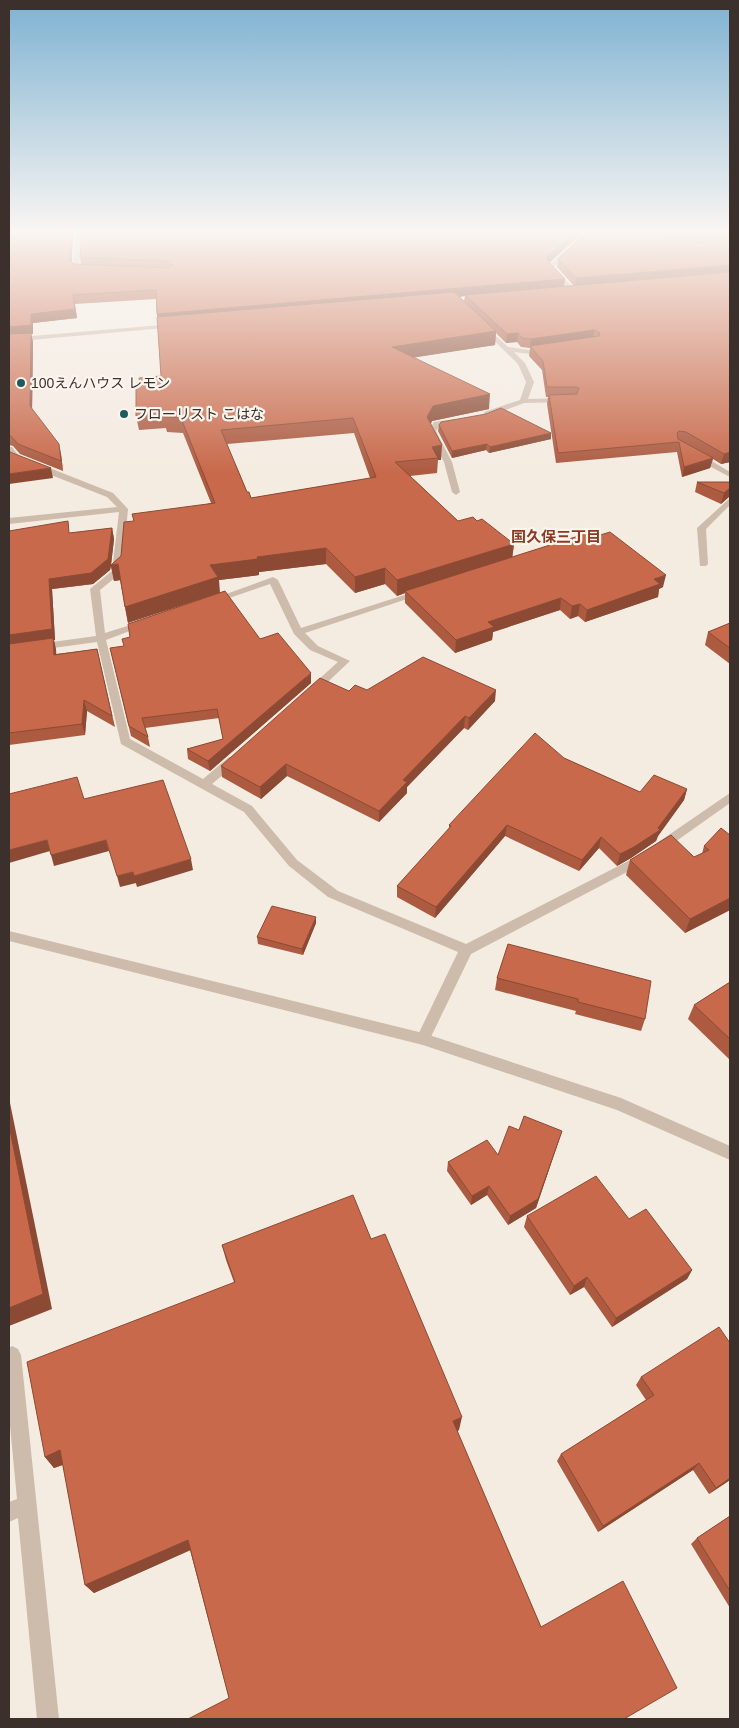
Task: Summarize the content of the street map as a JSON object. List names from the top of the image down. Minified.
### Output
{"districts":["国久保三丁目"],"places":["100えんハウス レモン","フローリスト こはな"]}
